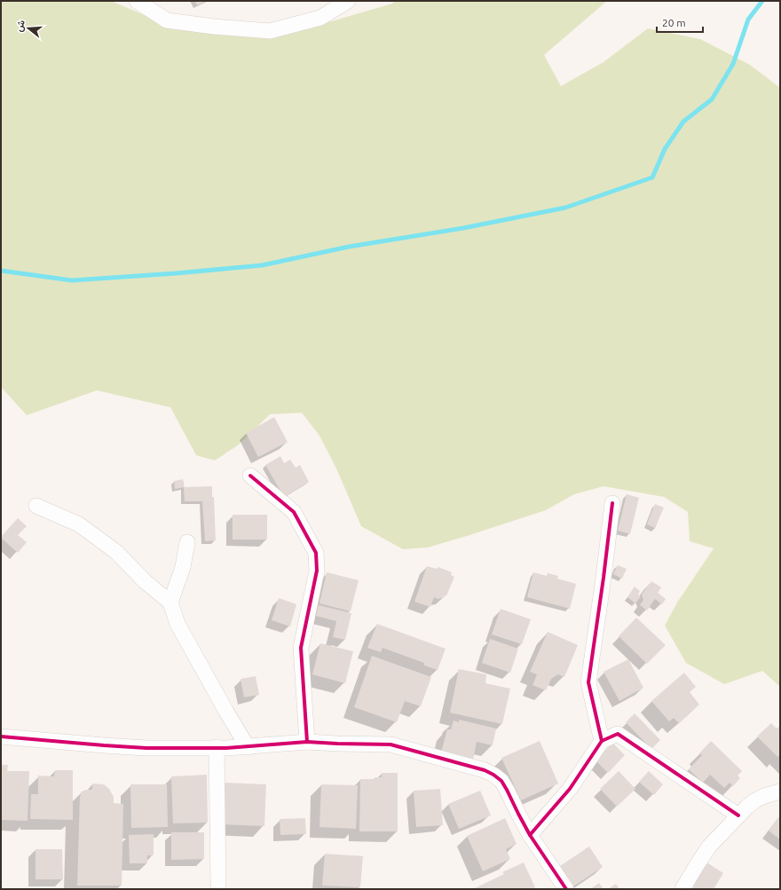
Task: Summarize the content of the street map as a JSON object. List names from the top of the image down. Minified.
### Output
{"scale_bar":"20 m","north":"left"}
